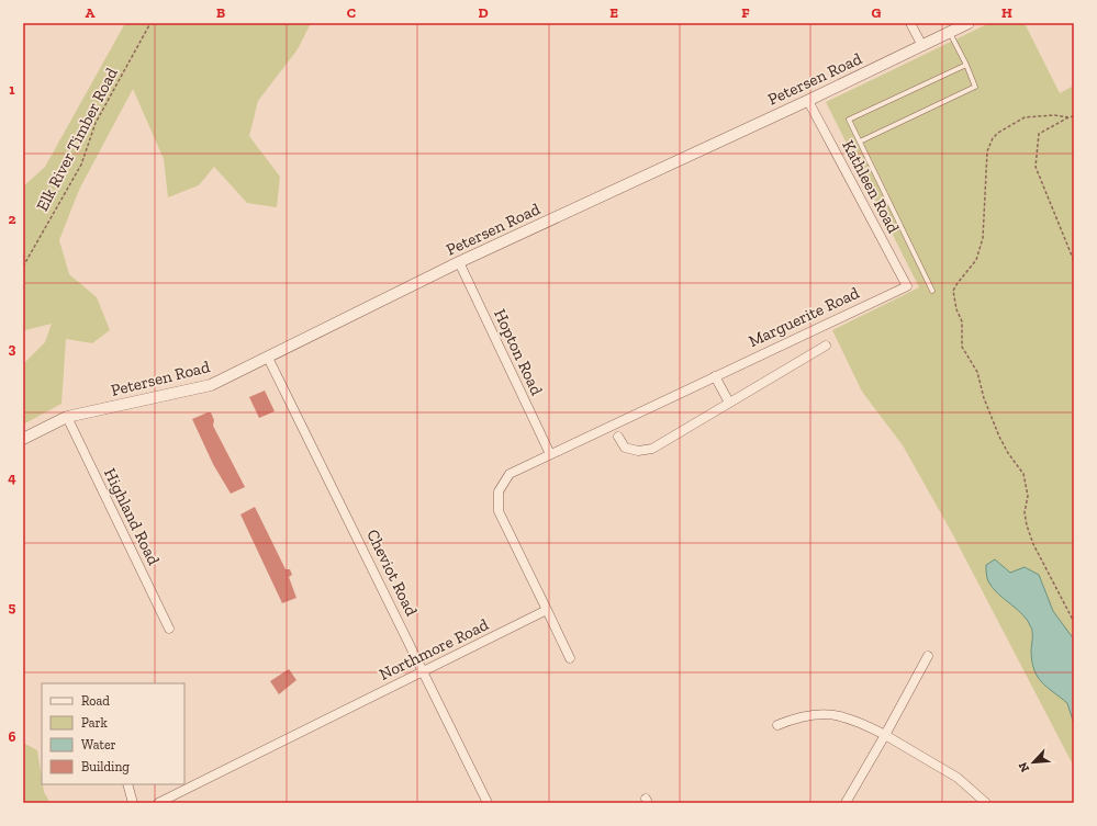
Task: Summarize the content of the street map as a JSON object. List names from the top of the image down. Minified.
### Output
{"streets":{"street":["Petersen Road","Kathleen Road","Marguerite Road","Hopton Road","Highland Road","Cheviot Road","Northmore Road"],"path":["Elk River Timber Road"]},"crossings":[["Petersen Road","Kathleen Road"],["Petersen Road","Hopton Road"],["Petersen Road","Highland Road"],["Petersen Road","Cheviot Road"],["Kathleen Road","Marguerite Road"],["Marguerite Road","Hopton Road"],["Cheviot Road","Northmore Road"]],"legend":["Road","Park","Water","Building"],"north":"bottom left","grid":{"columns":["A","B","C","D","E","F","G","H"],"rows":["1","2","3","4","5","6"]}}
